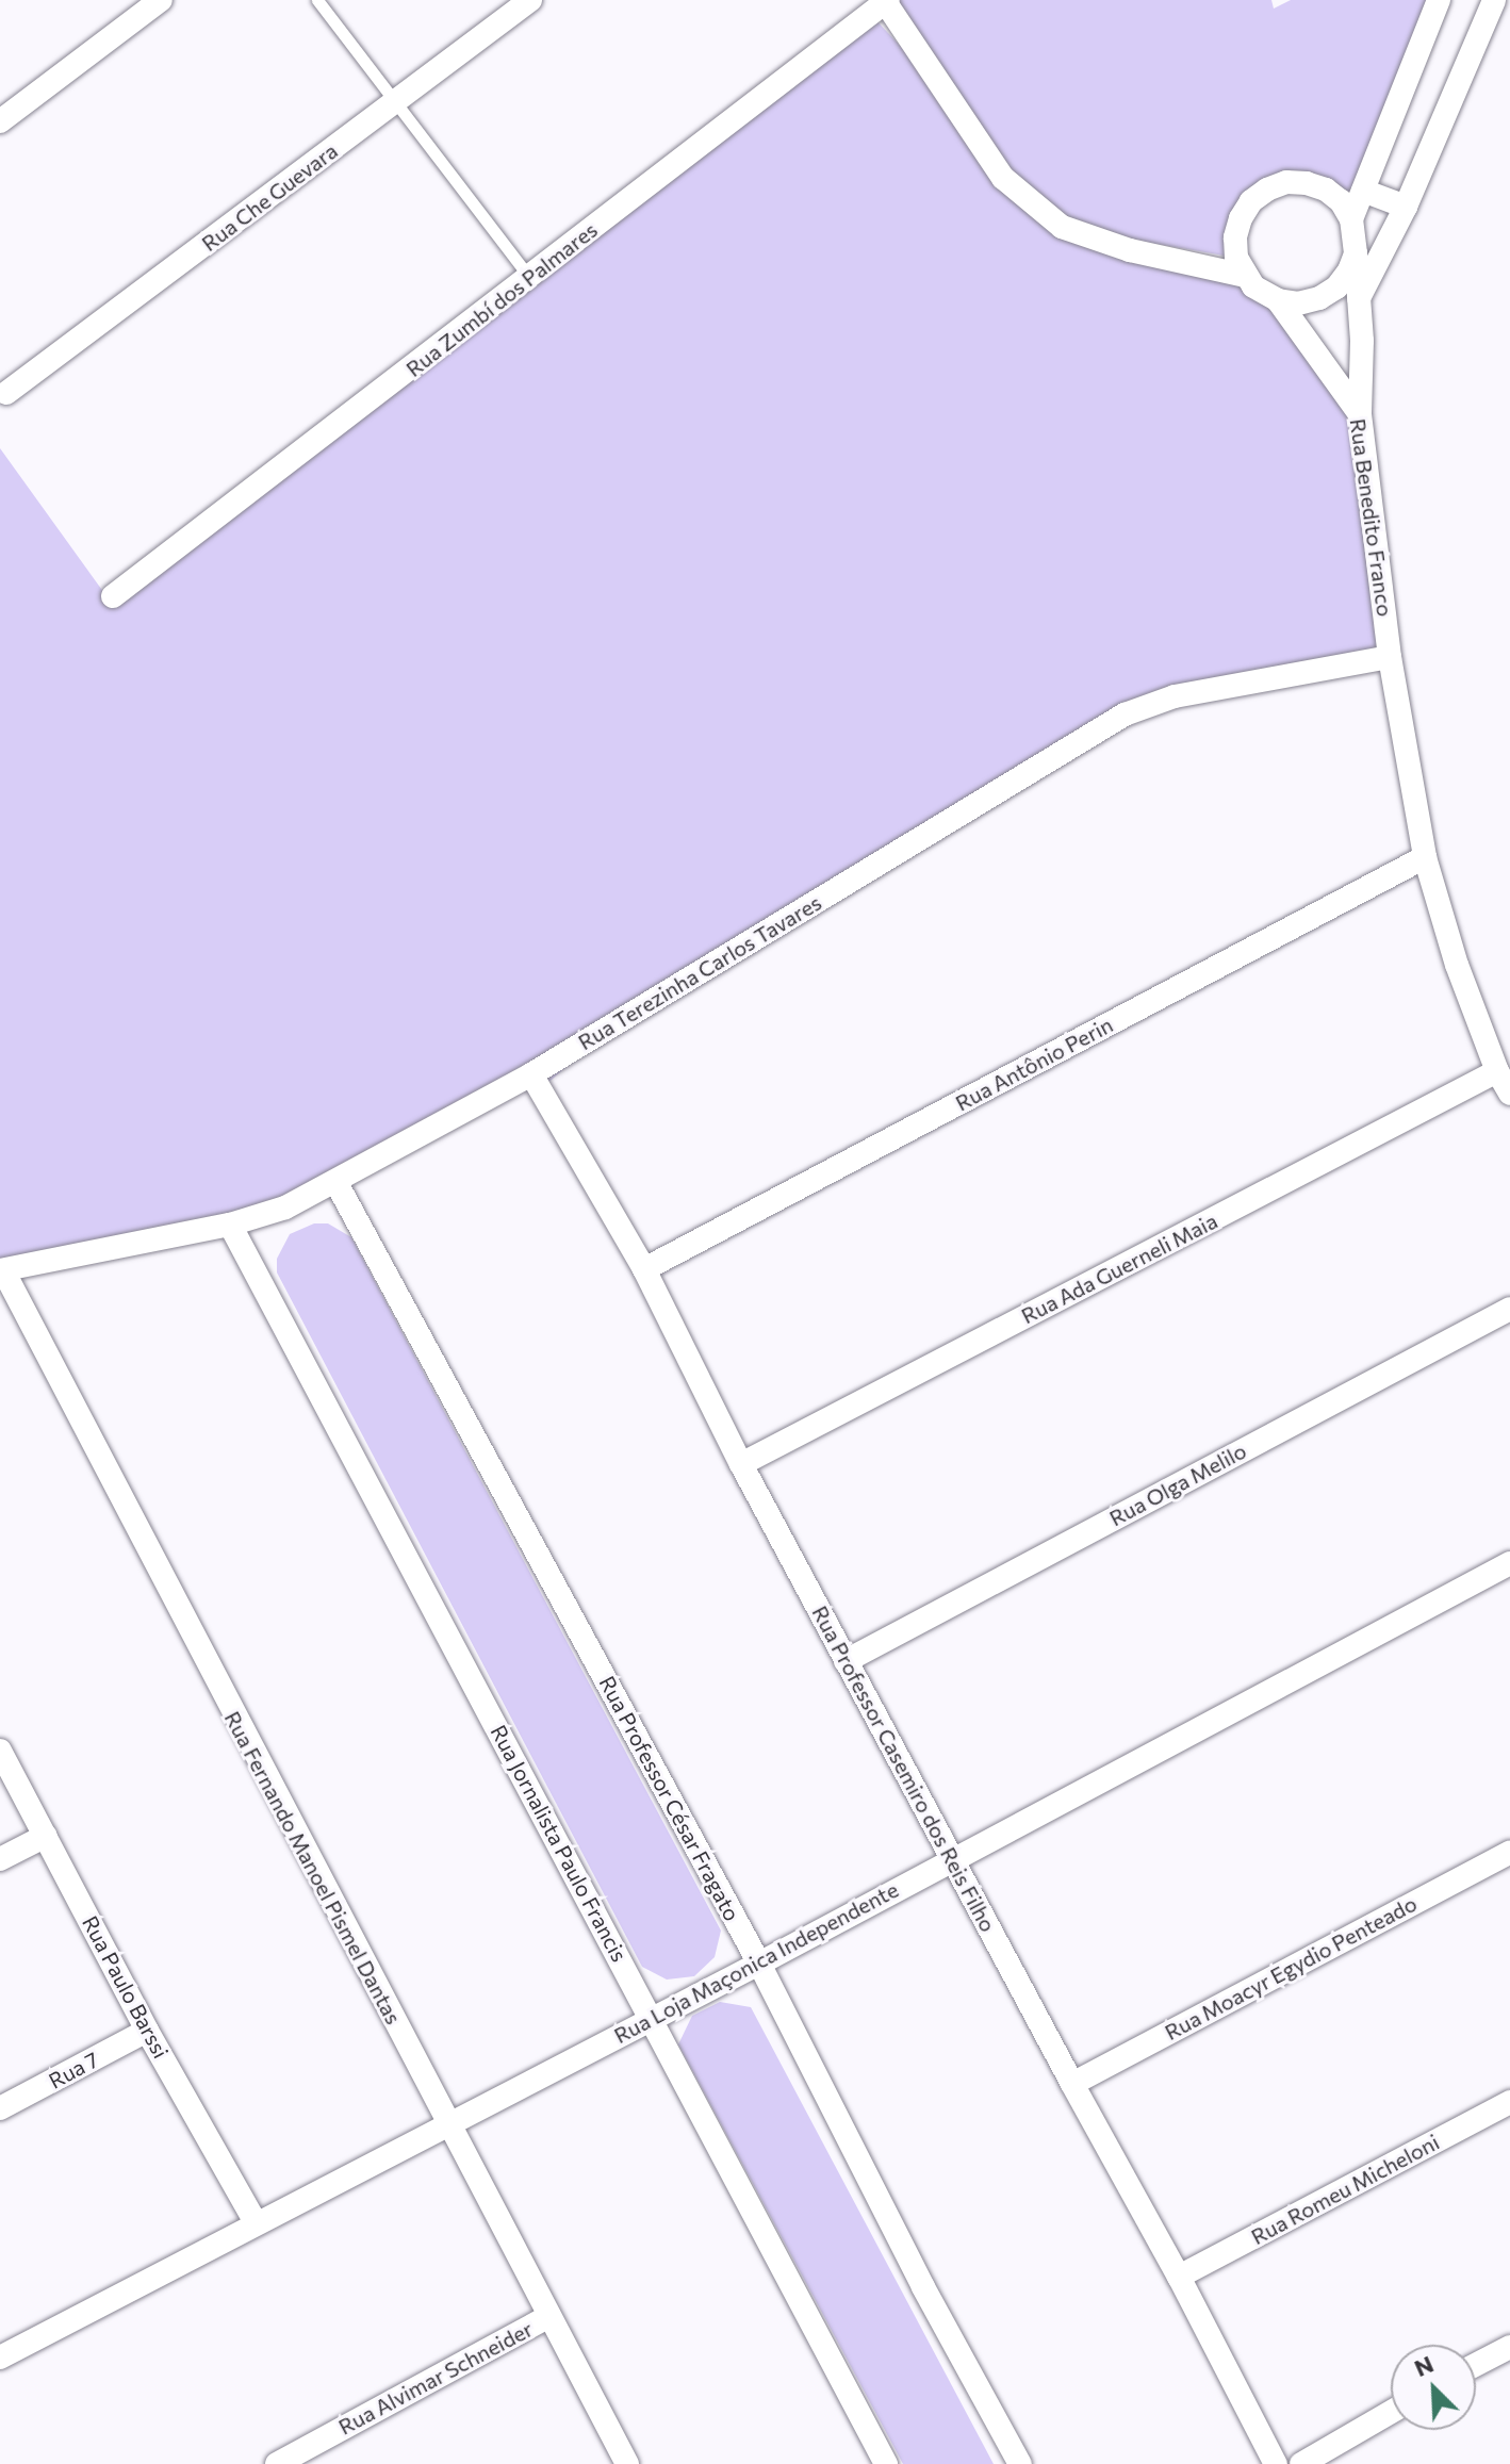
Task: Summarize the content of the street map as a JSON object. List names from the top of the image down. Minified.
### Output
{"streets":{"street":["Rua Che Guevara","Rua Zumbí dos Palmares","Rua Benedito Franco","Rua Terezinha Carlos Tavares","Rua Antônio Perin","Rua Ada Guerneli Maia","Rua Olga Melilo","Rua Professor Casemiro dos Reis Filho","Rua Professor César Fragato","Rua Jornalista Paulo Francis","Rua Fernando Manoel Pismel Dantas","Rua Loja Maçonica Independente","Rua Moacyr Egydio Penteado","Rua Paulo Barssi","Rua 7","Rua Romeu Micheloni","Rua Alvimar Schneider"]},"crossings":[["Rua Benedito Franco","Rua Terezinha Carlos Tavares"],["Rua Benedito Franco","Rua Antônio Perin"],["Rua Benedito Franco","Rua Ada Guerneli Maia"],["Rua Terezinha Carlos Tavares","Rua Professor Casemiro dos Reis Filho"],["Rua Terezinha Carlos Tavares","Rua Professor César Fragato"],["Rua Terezinha Carlos Tavares","Rua Jornalista Paulo Francis"],["Rua Terezinha Carlos Tavares","Rua Fernando Manoel Pismel Dantas"],["Rua Antônio Perin","Rua Professor Casemiro dos Reis Filho"],["Rua Ada Guerneli Maia","Rua Professor Casemiro dos Reis Filho"],["Rua Olga Melilo","Rua Professor Casemiro dos Reis Filho"],["Rua Professor Casemiro dos Reis Filho","Rua Loja Maçonica Independente"],["Rua Professor Casemiro dos Reis Filho","Rua Moacyr Egydio Penteado"],["Rua Professor Casemiro dos Reis Filho","Rua Romeu Micheloni"],["Rua Professor César Fragato","Rua Loja Maçonica Independente"],["Rua Jornalista Paulo Francis","Rua Loja Maçonica Independente"],["Rua Fernando Manoel Pismel Dantas","Rua Loja Maçonica Independente"],["Rua Fernando Manoel Pismel Dantas","Rua Alvimar Schneider"],["Rua Loja Maçonica Independente","Rua Paulo Barssi"],["Rua Paulo Barssi","Rua 7"]],"north":"top left"}
